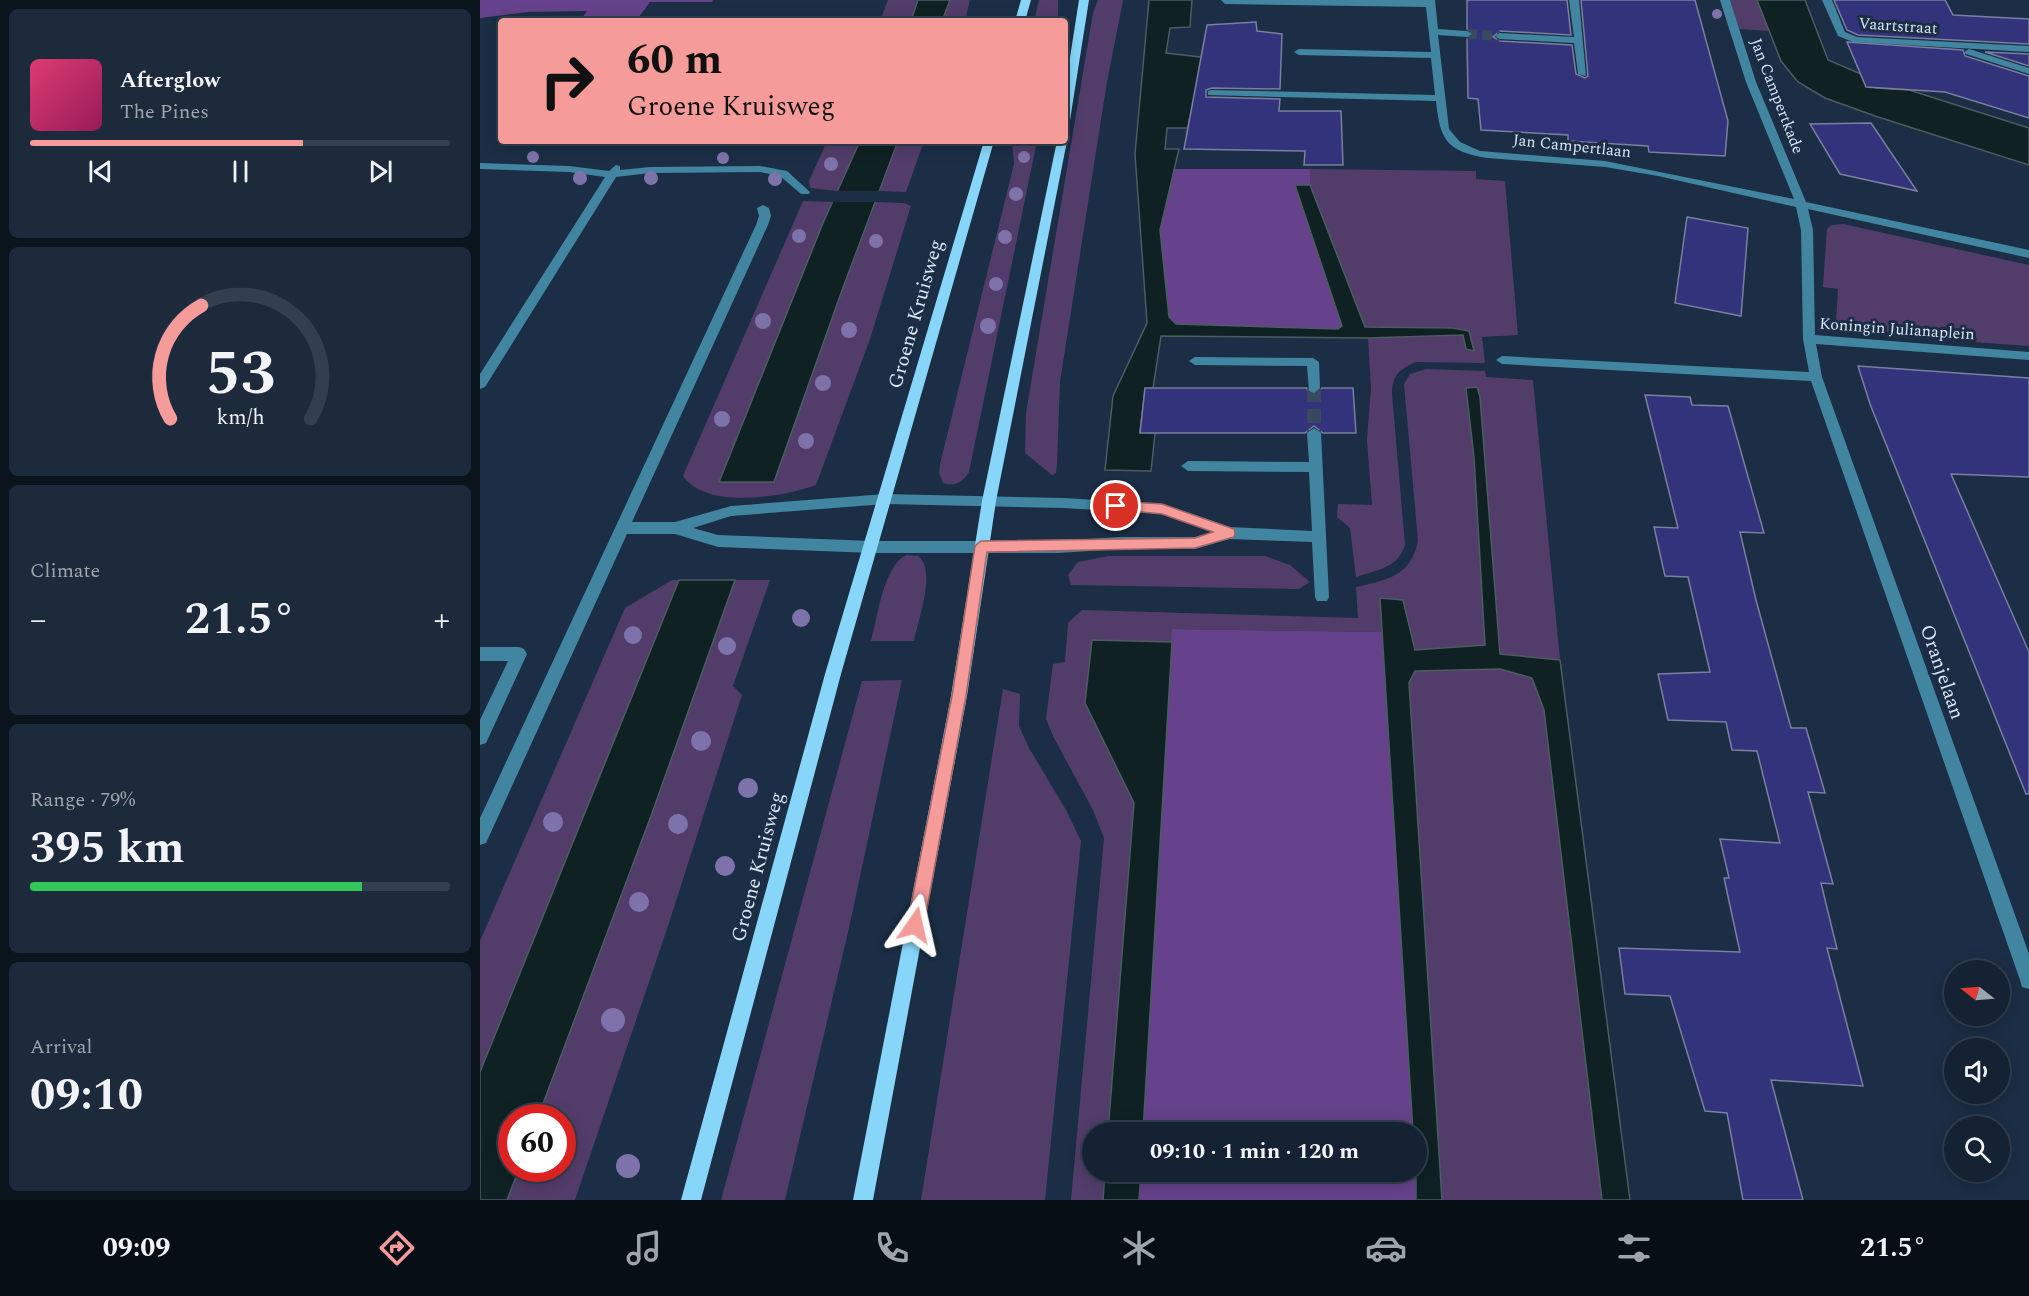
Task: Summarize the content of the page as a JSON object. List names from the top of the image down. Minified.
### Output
{"streets":{"main road":["Groene Kruisweg"],"street":["Vaartstraat","Jan Campertkade","Jan Campertlaan","Koningin Julianaplein","Oranjelaan"]},"crossings":[["Jan Campertkade","Jan Campertlaan"],["Jan Campertkade","Koningin Julianaplein"],["Jan Campertlaan","Koningin Julianaplein"],["Koningin Julianaplein","Oranjelaan"]],"north":"left","page":{"turn":["60 m","Groene Kruisweg"],"song":["Afterglow","The Pines"],"tile":["Climate",["Range · 79%","395 km"],["Arrival","09:10"]],"heat":["−","21.5°","+"],"limit":"60","trip":"09:10 · 1 min · 120 m","tabs":["09:09","21.5°"],"gauge":["53","km/h"]}}
